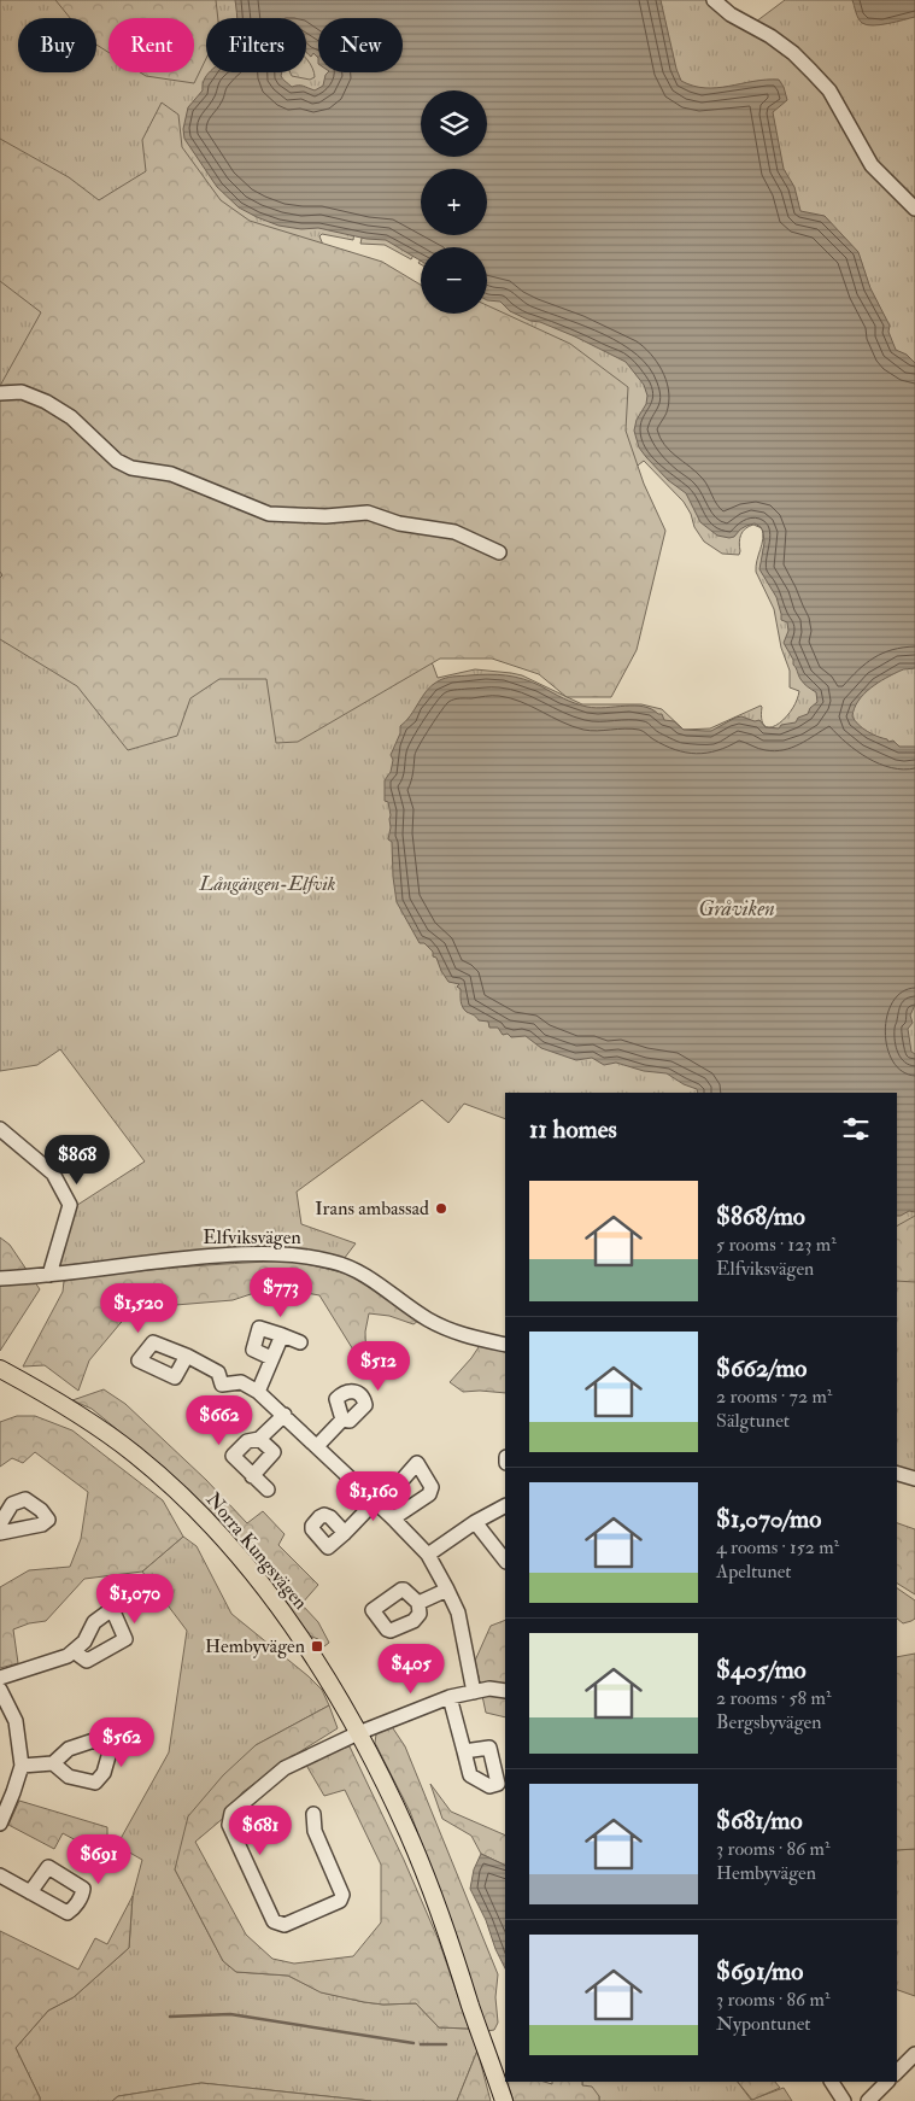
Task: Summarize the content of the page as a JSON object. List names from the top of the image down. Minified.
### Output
{"streets":{"main road":["Norra Kungsvägen"],"street":["Elfviksvägen"]},"water":["Gråviken"],"parks":["Långängen-Elfvik"],"places":{"other":["Irans ambassad"],"transit":["Hembyvägen"]},"page":{"chip":["Buy","Rent","Filters","New"],"map_buttons":["+","−"],"heading":"11 homes","price":["$868","$773","$1,520","$512","$662","$1,160","$1,070","$405","$562","$681","$691"],"list":[{"name":"$868/mo","note":"5 rooms · 123 m² · Elfviksvägen"},{"name":"$662/mo","note":"2 rooms · 72 m² · Sälgtunet"},{"name":"$1,070/mo","note":"4 rooms · 152 m² · Apeltunet"},{"name":"$405/mo","note":"2 rooms · 58 m² · Bergsbyvägen"},{"name":"$681/mo","note":"3 rooms · 86 m² · Hembyvägen"},{"name":"$691/mo","note":"3 rooms · 86 m² · Nypontunet"}]}}
